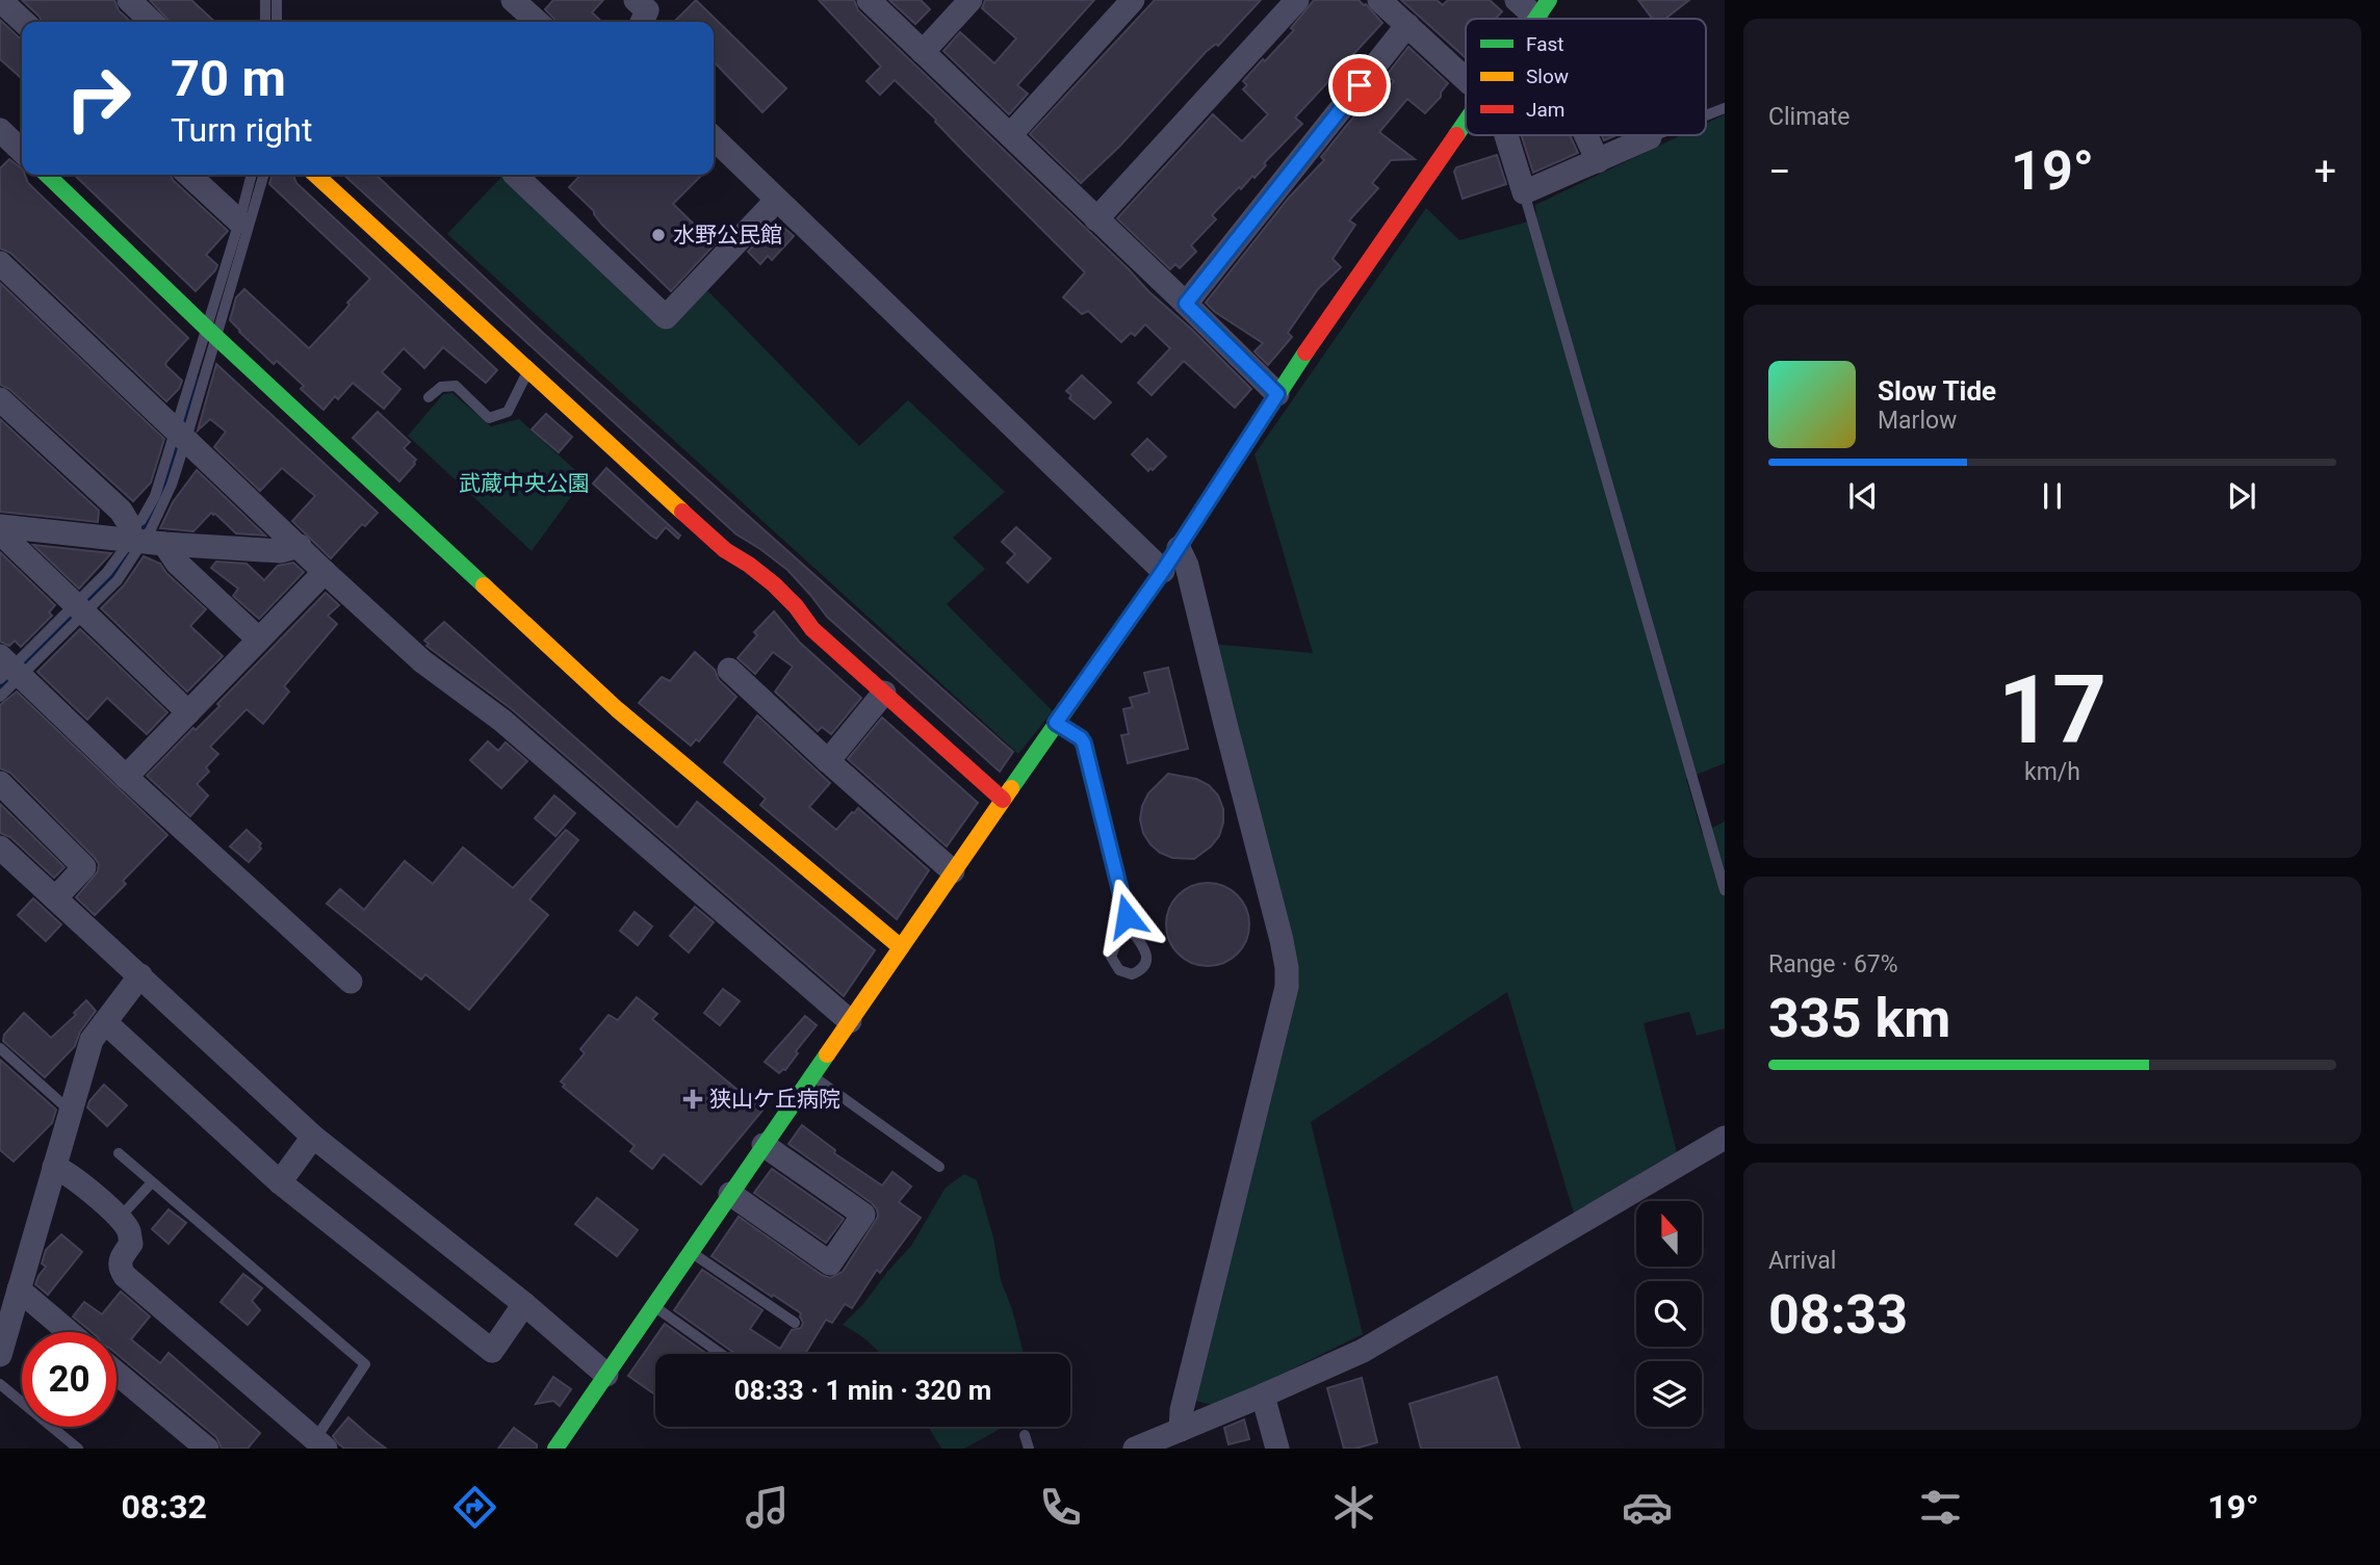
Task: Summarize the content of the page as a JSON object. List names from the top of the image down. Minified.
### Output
{"parks":["武蔵中央公園"],"places":{"other":["水野公民館"],"health":["狭山ケ丘病院"]},"legend":["Fast","Slow","Jam"],"north":"top","page":{"tile":["Climate",["17","km/h"],["Range · 67%","335 km"],["Arrival","08:33"]],"turn":["70 m","Turn right"],"heat":["−","19°","+"],"song":["Slow Tide","Marlow"],"limit":"20","trip":"08:33 · 1 min · 320 m","tabs":["08:32","19°"]}}
